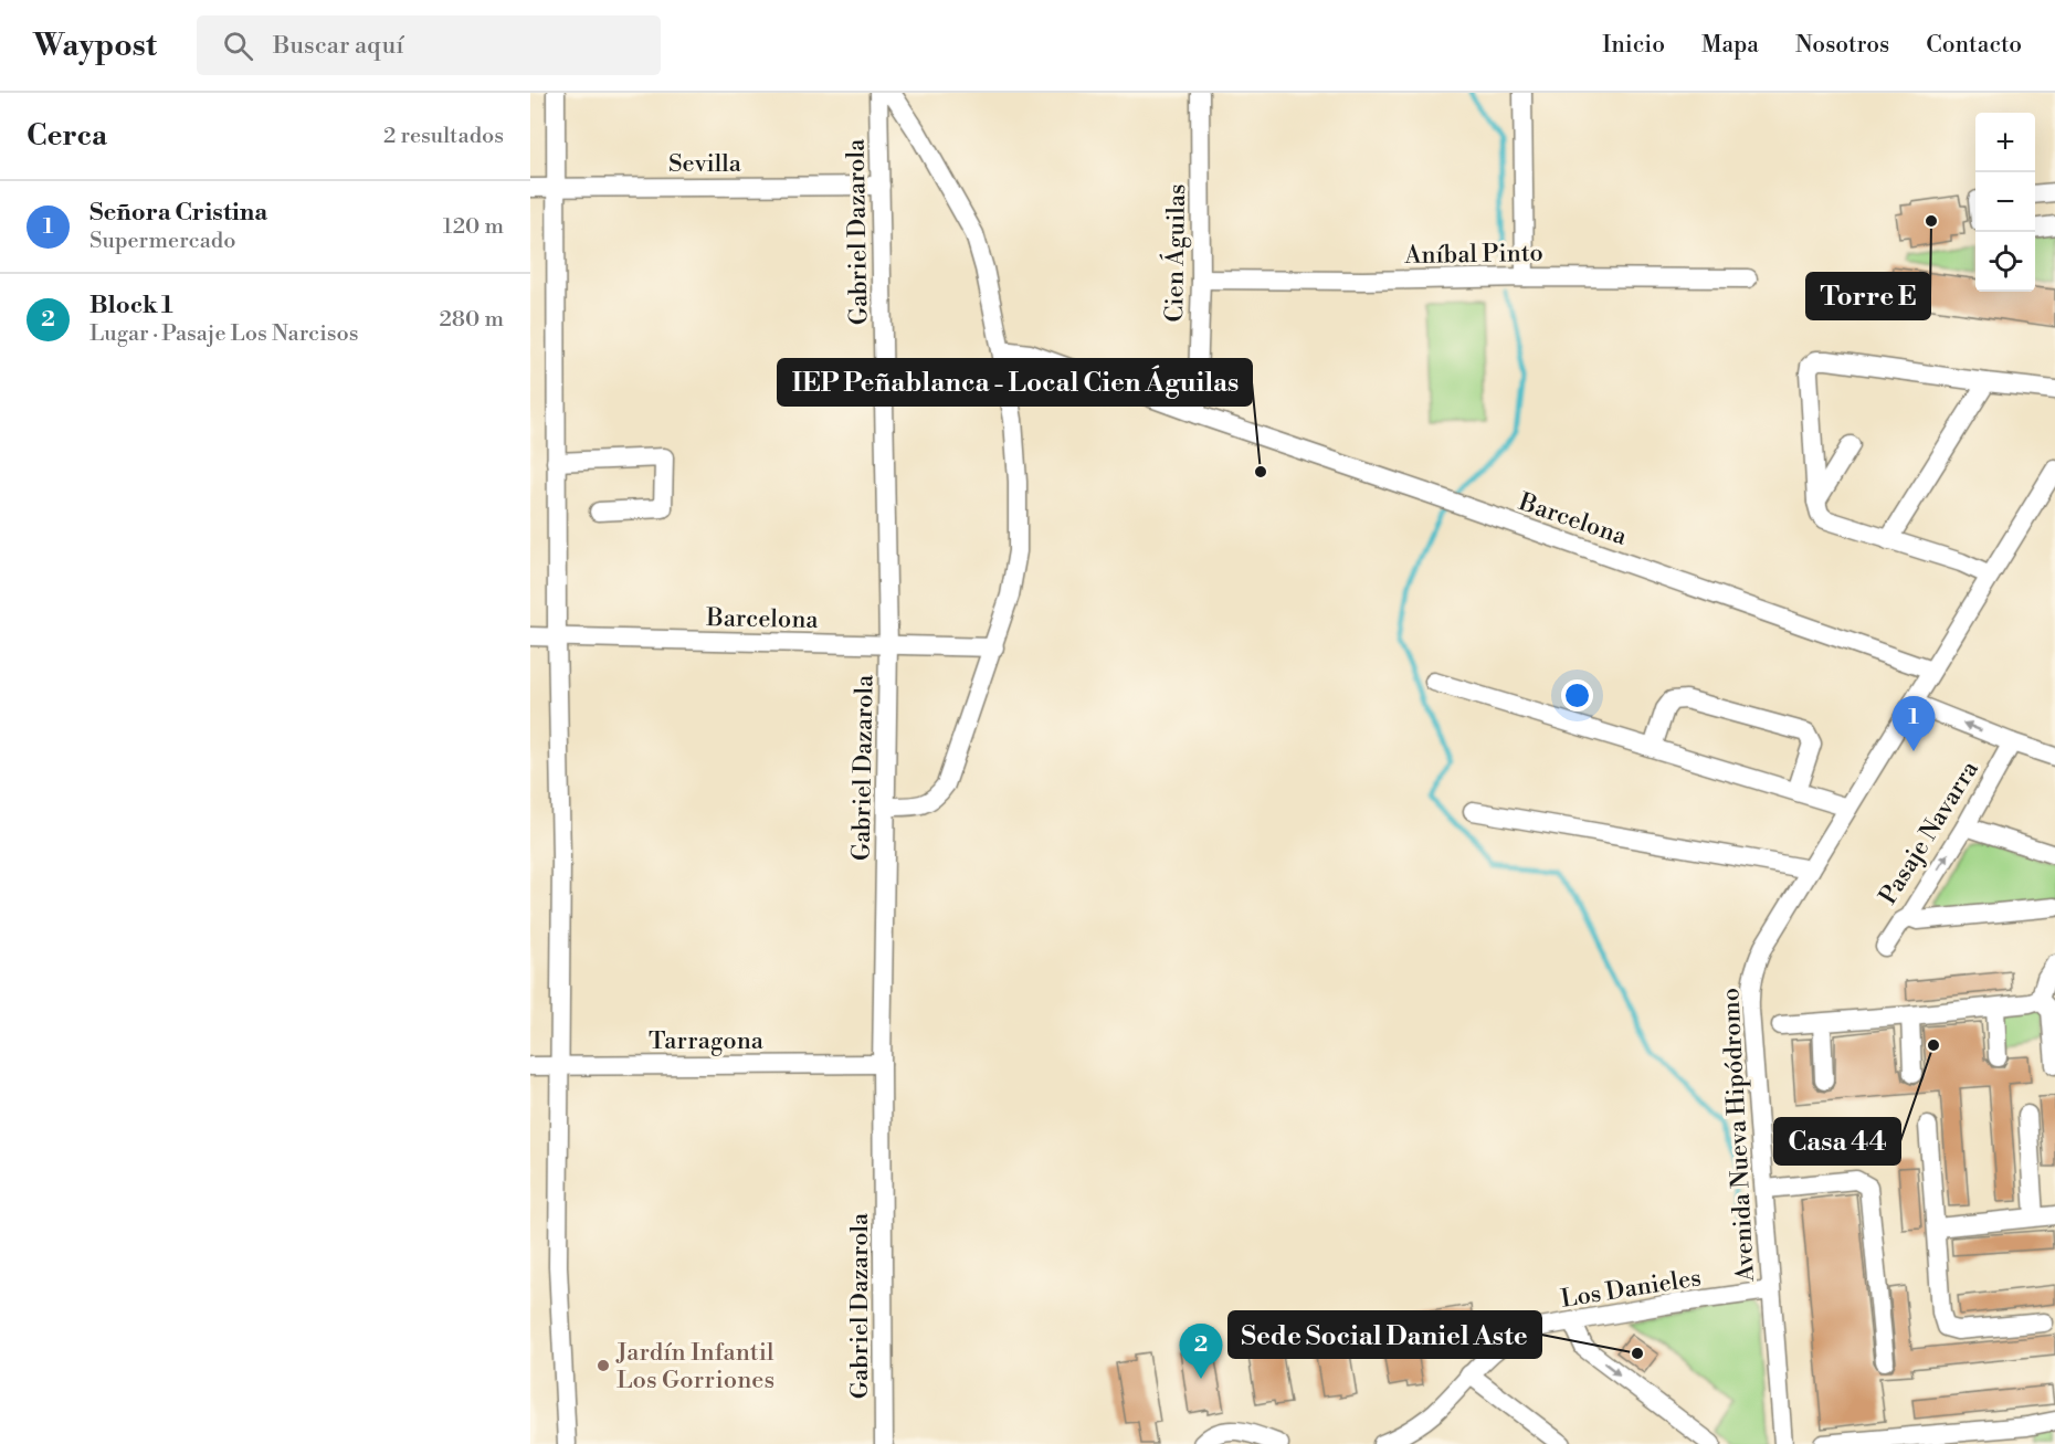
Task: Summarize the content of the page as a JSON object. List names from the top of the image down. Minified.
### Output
{"streets":{"street":["Sevilla","Gabriel Dazarola","Cien Águilas","Aníbal Pinto","Barcelona","Pasaje Navarra","Tarragona","Avenida Nueva Hipódromo","Los Danieles"]},"crossings":[["Sevilla","Gabriel Dazarola"],["Gabriel Dazarola","Barcelona"],["Gabriel Dazarola","Tarragona"],["Cien Águilas","Aníbal Pinto"],["Cien Águilas","Barcelona"],["Barcelona","Avenida Nueva Hipódromo"],["Avenida Nueva Hipódromo","Los Danieles"]],"places":["Torre E","IEP Peñablanca - Local Cien Águilas","Casa 44","Sede Social Daniel Aste","Jardín Infantil Los Gorriones"],"page":{"header":"Waypost","search":"Buscar aquí","nav":["Inicio","Mapa","Nosotros","Contacto"],"heading":["Cerca","2 resultados"],"map_buttons":["+","−"],"list":[{"mark":"1","name":"Señora Cristina","note":"Supermercado","value":"120 m"},{"mark":"2","name":"Block 1","note":"Lugar · Pasaje Los Narcisos","value":"280 m"}],"pins":["1","2"]}}
